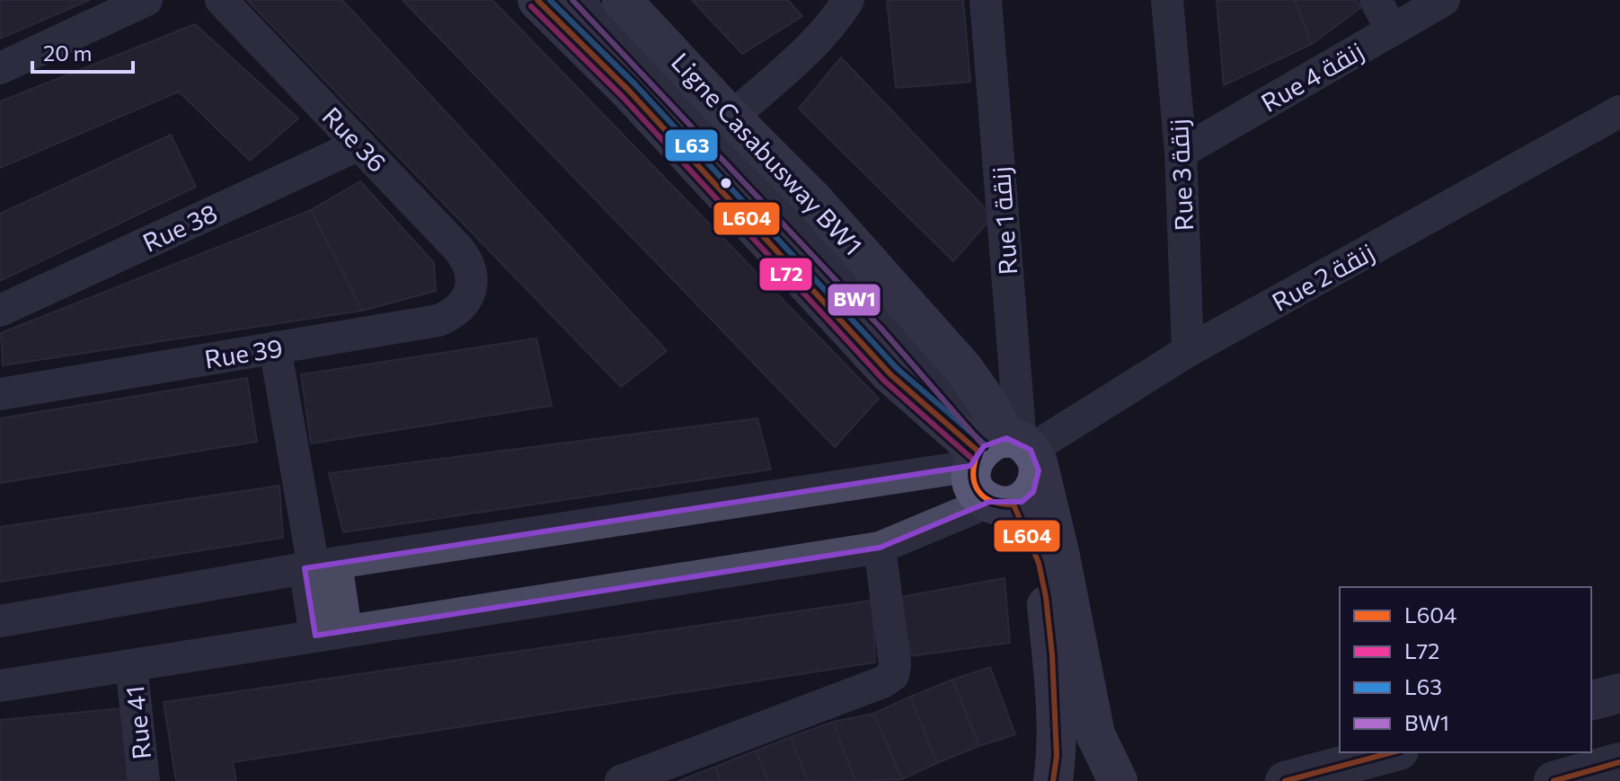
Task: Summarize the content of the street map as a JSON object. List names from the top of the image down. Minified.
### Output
{"streets":{"street":["Rue 4 زنقة","Rue 36","Rue 3 زنقة","Rue 1 زنقة","Rue 38","Rue 2 زنقة","Rue 39","Rue 41"],"lane":["Ligne Casabusway BW1"]},"crossings":[["Rue 4 زنقة","Rue 3 زنقة"],["Rue 36","Rue 38"],["Rue 36","Rue 39"],["Ligne Casabusway BW1","Rue 1 زنقة"],["Ligne Casabusway BW1","Rue 2 زنقة"],["Rue 3 زنقة","Rue 2 زنقة"],["Rue 1 زنقة","Rue 2 زنقة"]],"lines":["transit line L604","transit line L63","transit line BW1","transit line L72"],"legend":["L604","L72","L63","BW1"],"scale_bar":"20 m"}
